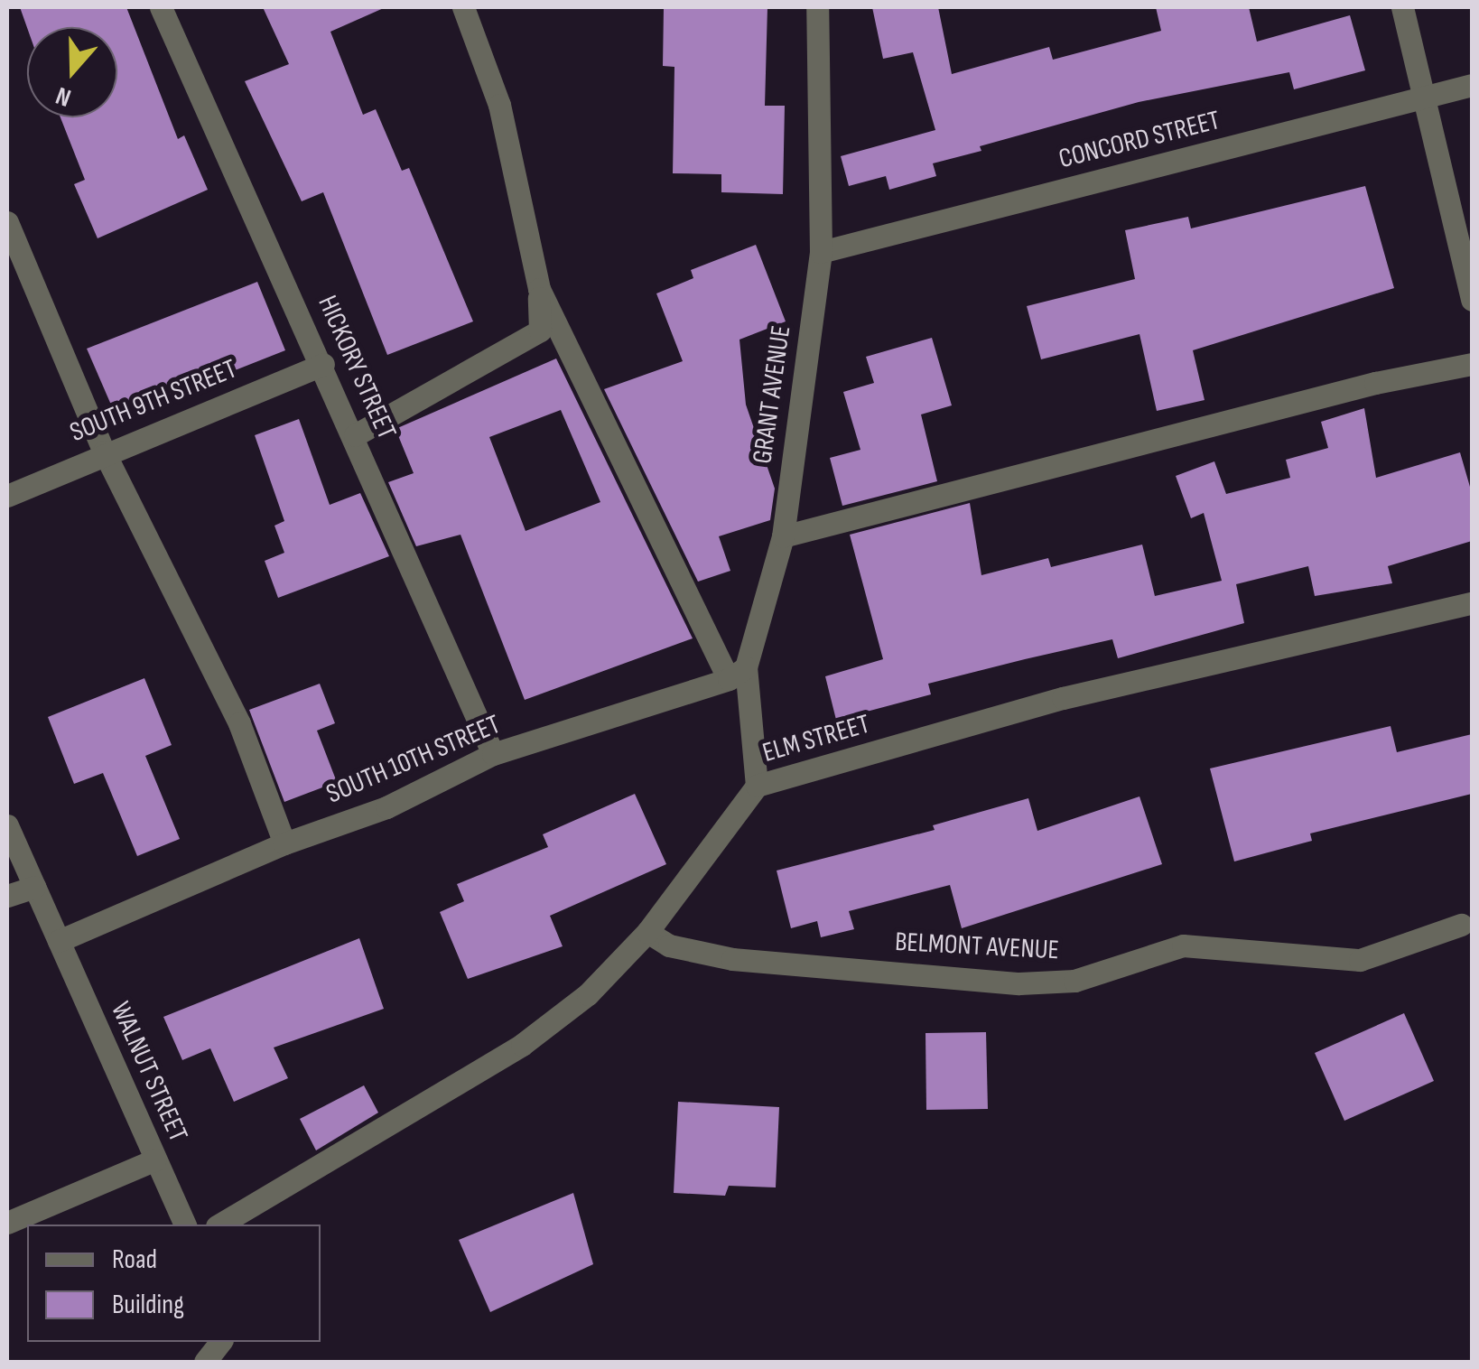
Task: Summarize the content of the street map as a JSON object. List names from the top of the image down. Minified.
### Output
{"streets":{"street":["CONCORD STREET","HICKORY STREET","GRANT AVENUE","SOUTH 9TH STREET","ELM STREET","SOUTH 10TH STREET","BELMONT AVENUE","WALNUT STREET"]},"crossings":[["CONCORD STREET","GRANT AVENUE"],["HICKORY STREET","SOUTH 9TH STREET"],["HICKORY STREET","SOUTH 10TH STREET"],["GRANT AVENUE","ELM STREET"],["GRANT AVENUE","SOUTH 10TH STREET"],["ELM STREET","BELMONT AVENUE"],["SOUTH 10TH STREET","WALNUT STREET"]],"legend":["Road","Building"],"north":"bottom"}
